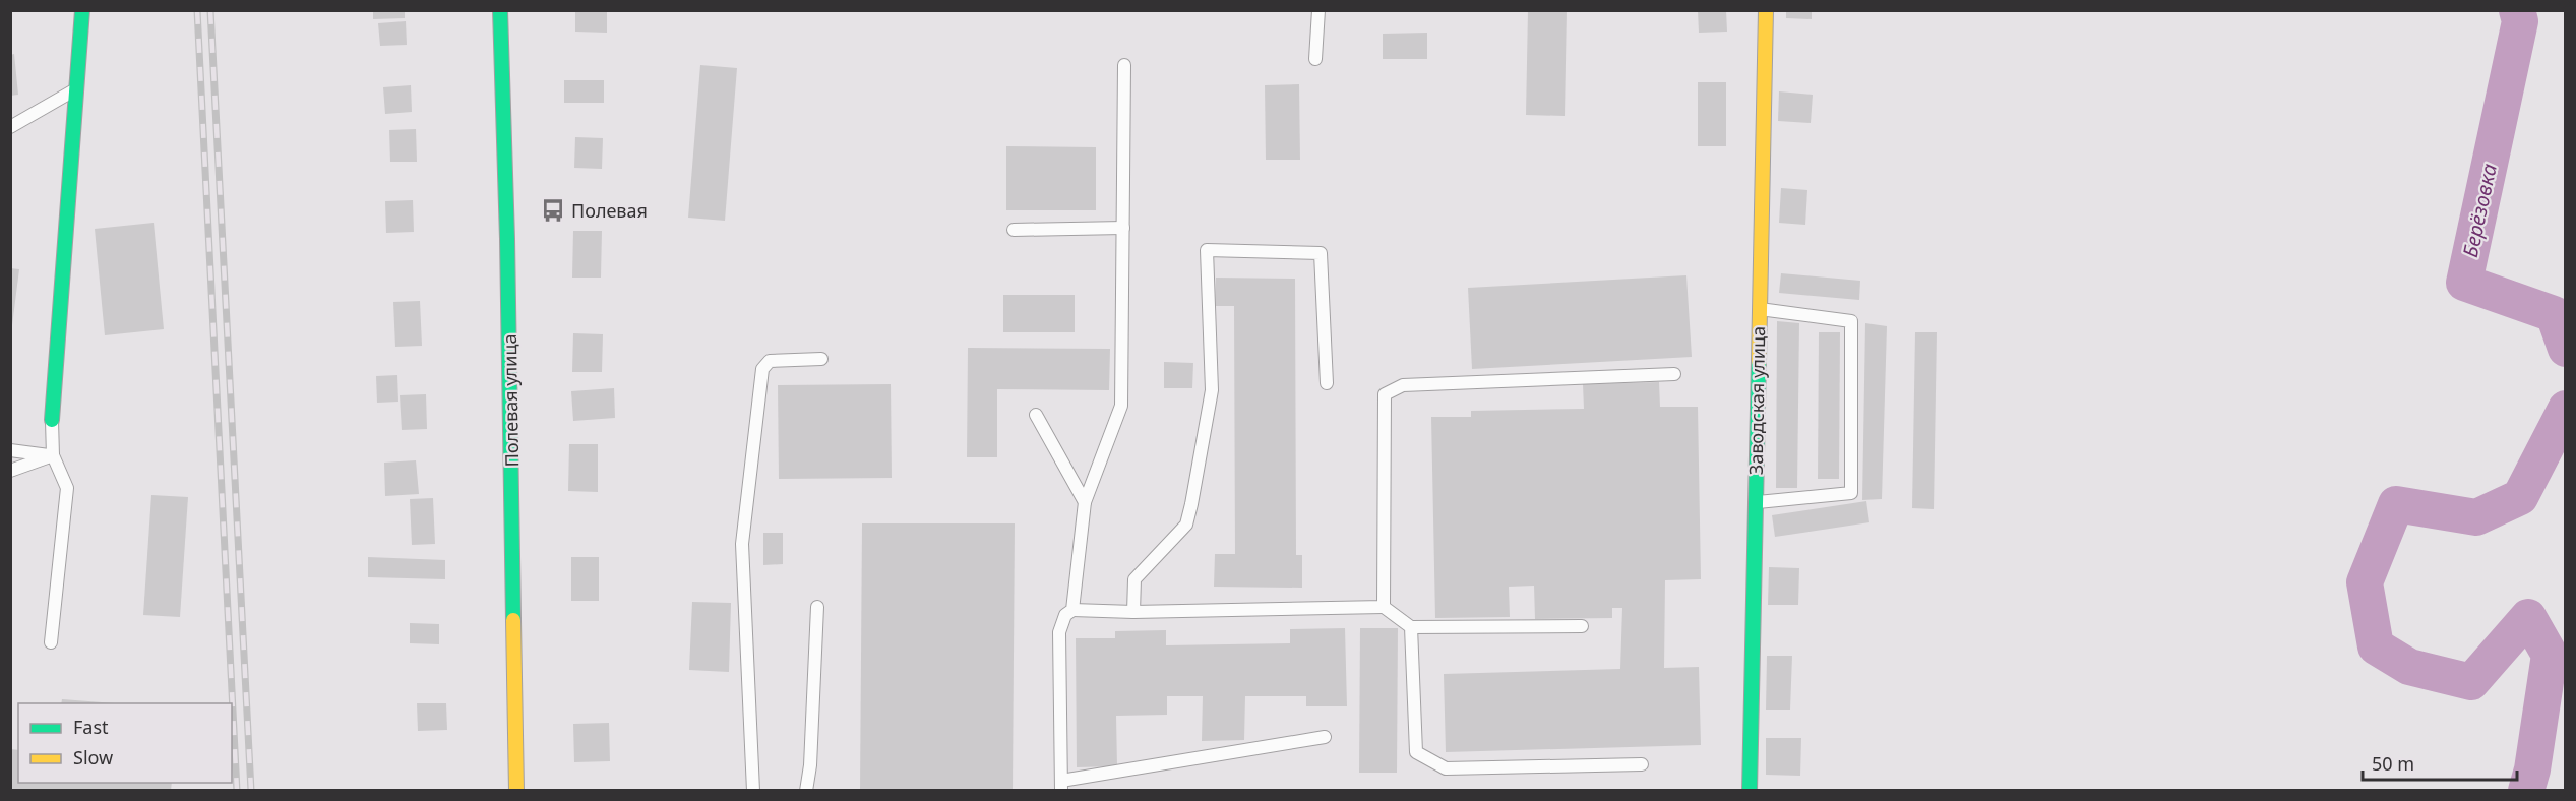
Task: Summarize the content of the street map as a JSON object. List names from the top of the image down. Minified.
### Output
{"streets":{"street":["Полевая улица","Заводская улица"]},"water":["Берёзовка"],"places":{"bus stop":["Полевая"]},"legend":["Fast","Slow"],"scale_bar":"50 m"}
